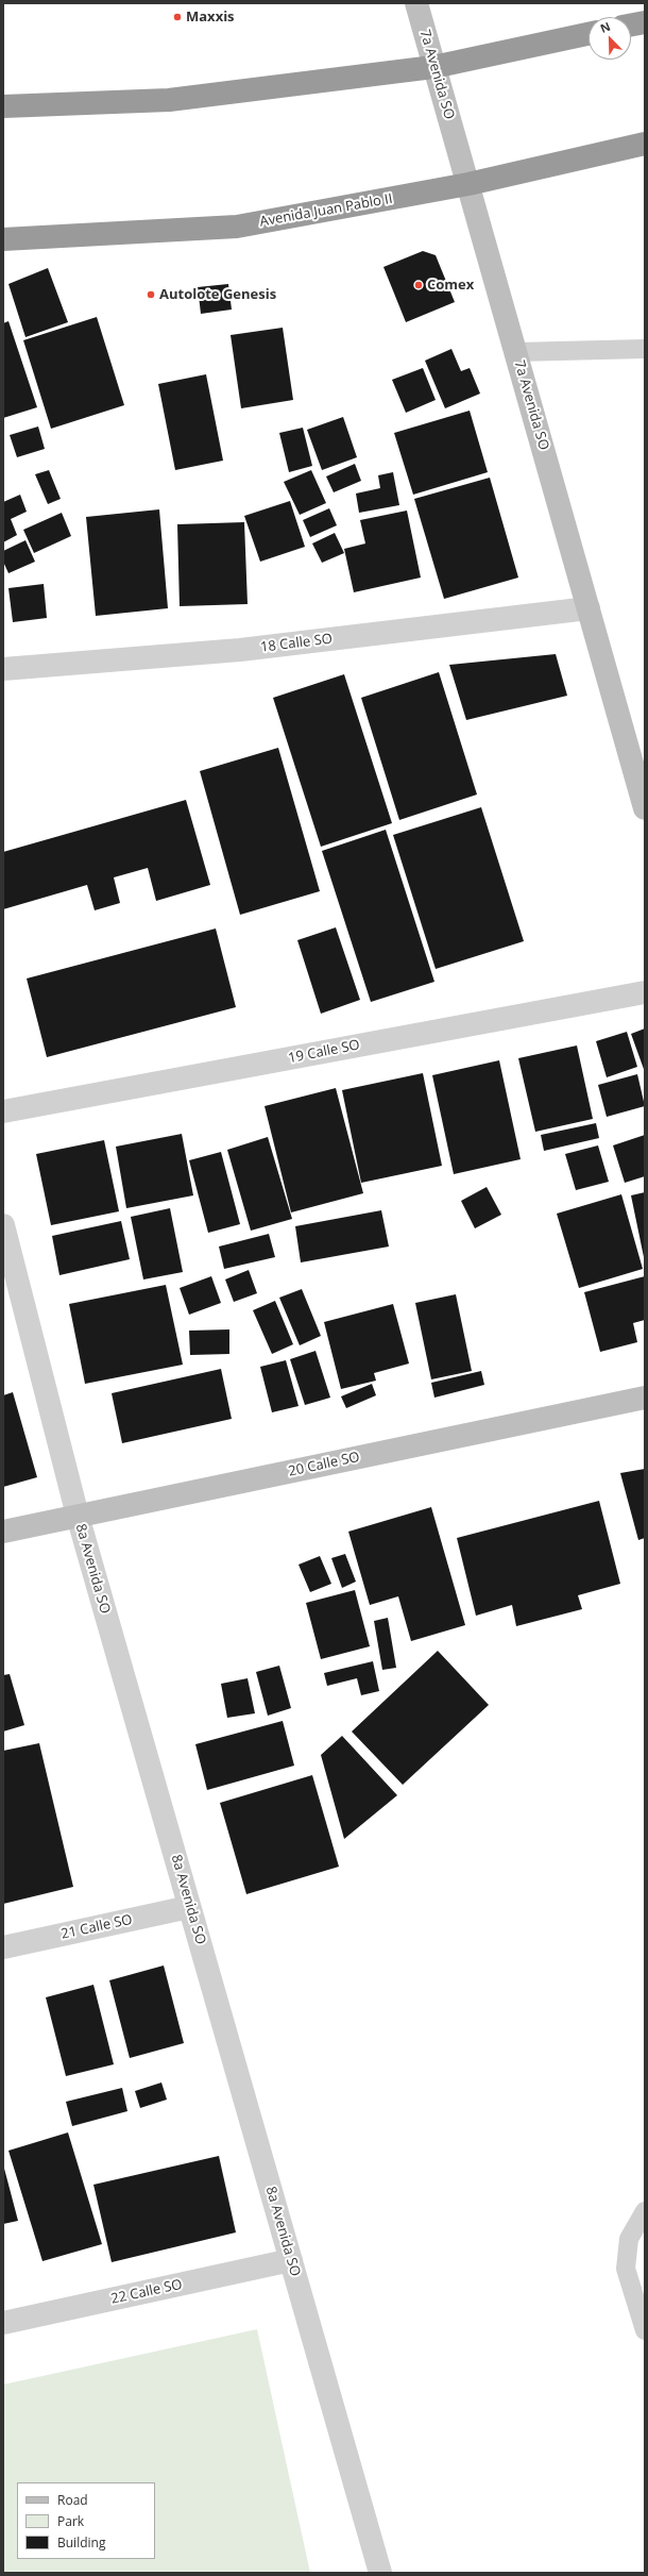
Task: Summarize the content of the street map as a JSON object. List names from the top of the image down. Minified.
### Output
{"streets":{"highway":["Avenida Juan Pablo II"],"street":["7a Avenida SO","18 Calle SO","19 Calle SO","20 Calle SO","8a Avenida SO","21 Calle SO","22 Calle SO"]},"crossings":[["7a Avenida SO","Avenida Juan Pablo II"],["7a Avenida SO","18 Calle SO"],["20 Calle SO","8a Avenida SO"],["8a Avenida SO","21 Calle SO"],["8a Avenida SO","22 Calle SO"]],"places":["Maxxis","Comex","Autolote Genesis"],"legend":["Road","Park","Building"],"north":"top left"}
